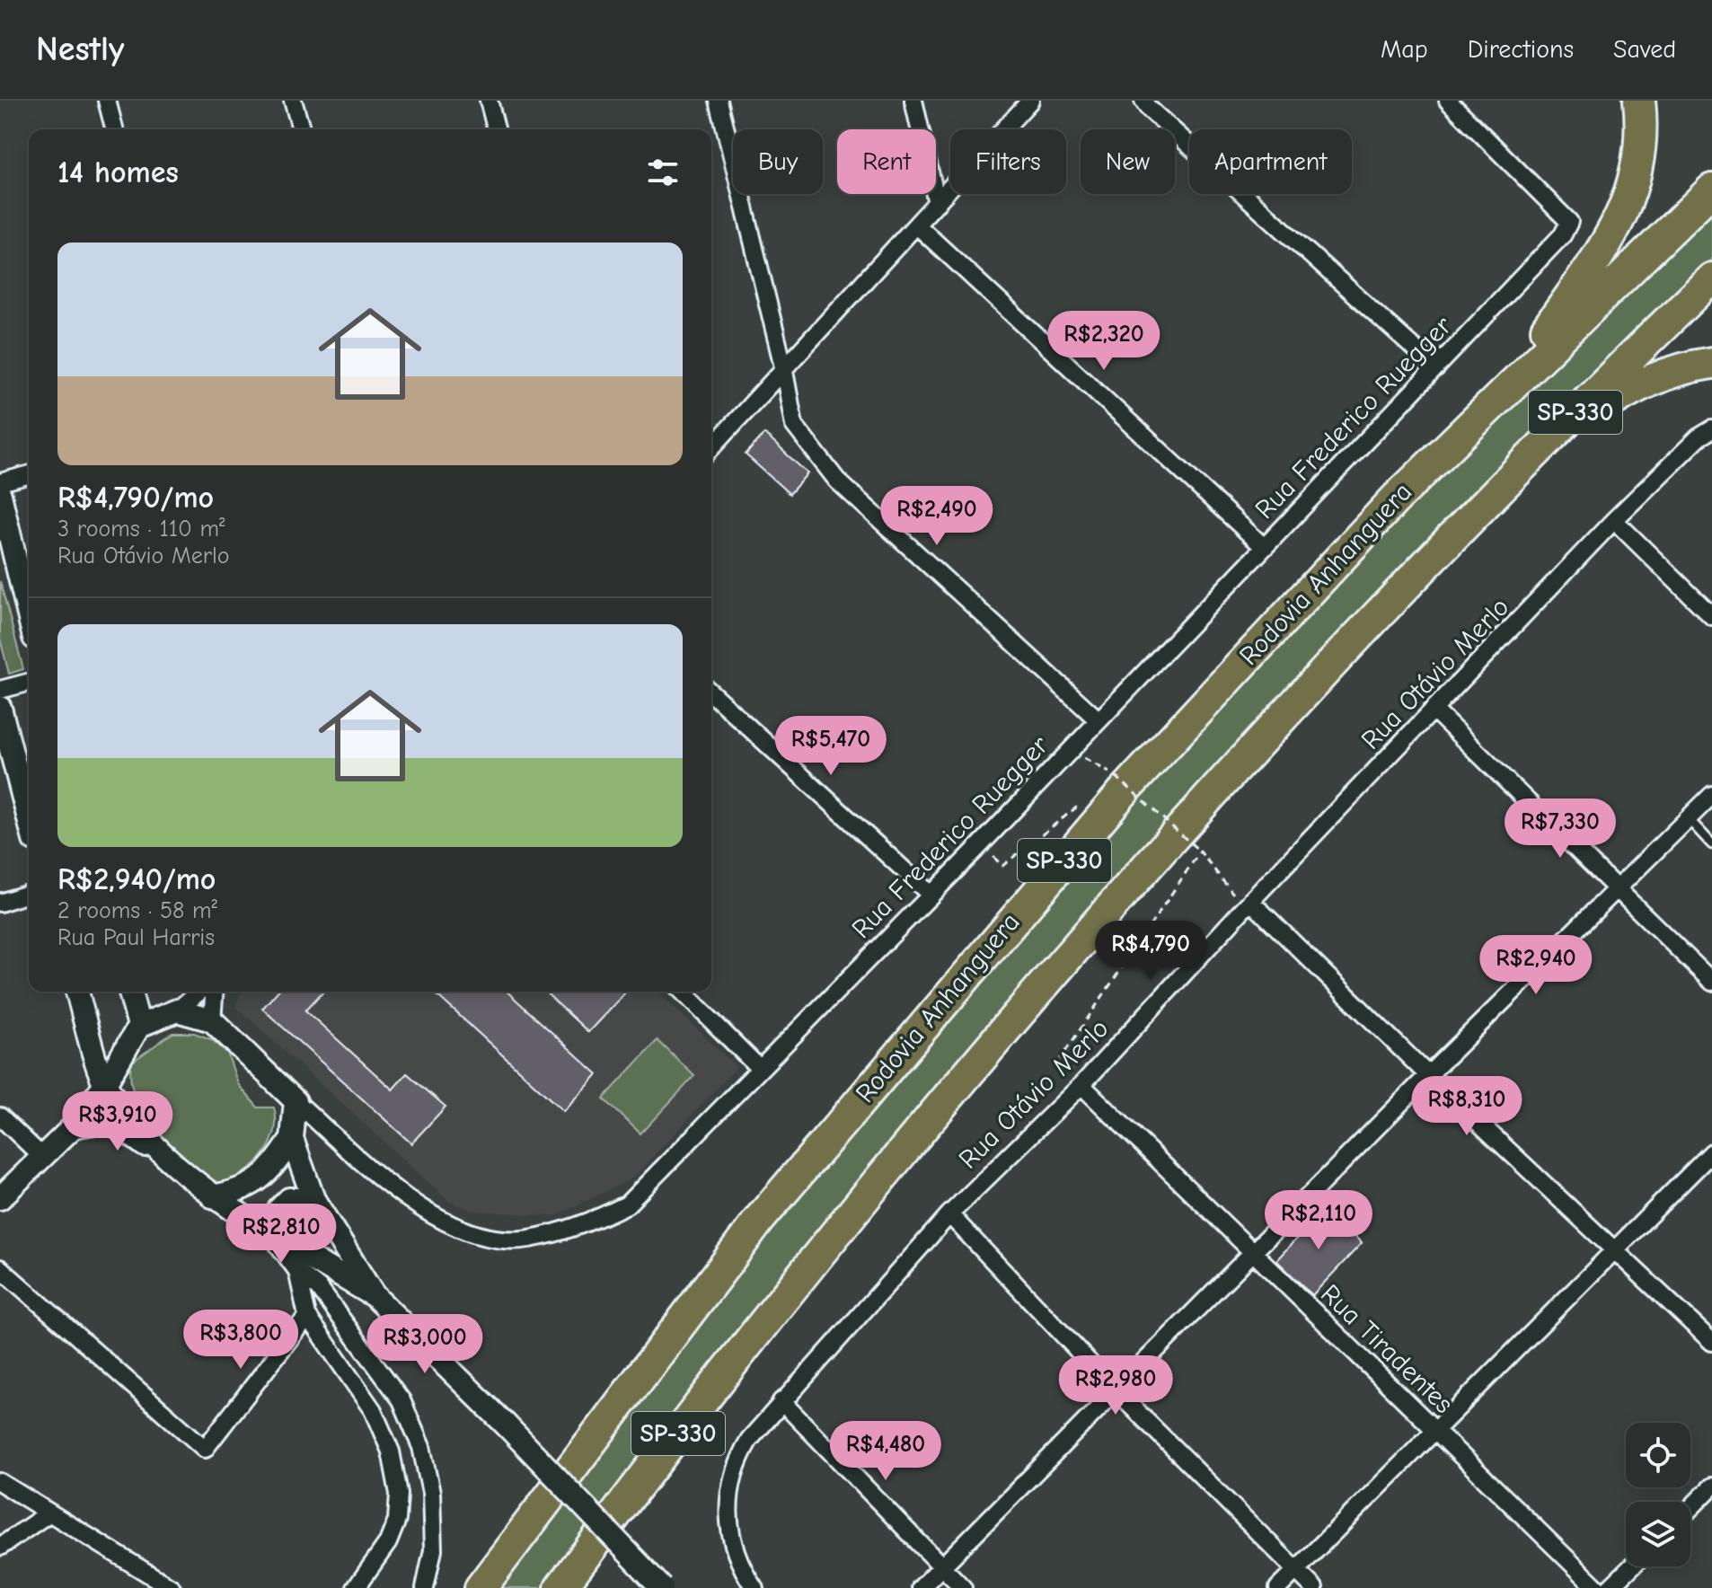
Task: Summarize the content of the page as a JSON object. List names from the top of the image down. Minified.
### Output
{"streets":{"highway":["SP-330","Rodovia Anhanguera"],"street":["Rua Frederico Ruegger","Rua Otávio Merlo","Rua Tiradentes"]},"crossings":[["Rua Otávio Merlo","Rua Tiradentes"]],"page":{"header":"Nestly","nav":["Map","Directions","Saved"],"chip":["Buy","Rent","Filters","New","Apartment"],"heading":"14 homes","list":[{"name":"R$4,790/mo","note":"3 rooms · 110 m² · Rua Otávio Merlo"},{"name":"R$2,940/mo","note":"2 rooms · 58 m² · Rua Paul Harris"}],"price":["R$2,320","R$2,490","R$5,470","R$7,330","R$4,790","R$2,940","R$8,310","R$3,910","R$2,110","R$2,810","R$3,800","R$3,000","R$2,980","R$4,480"]}}
